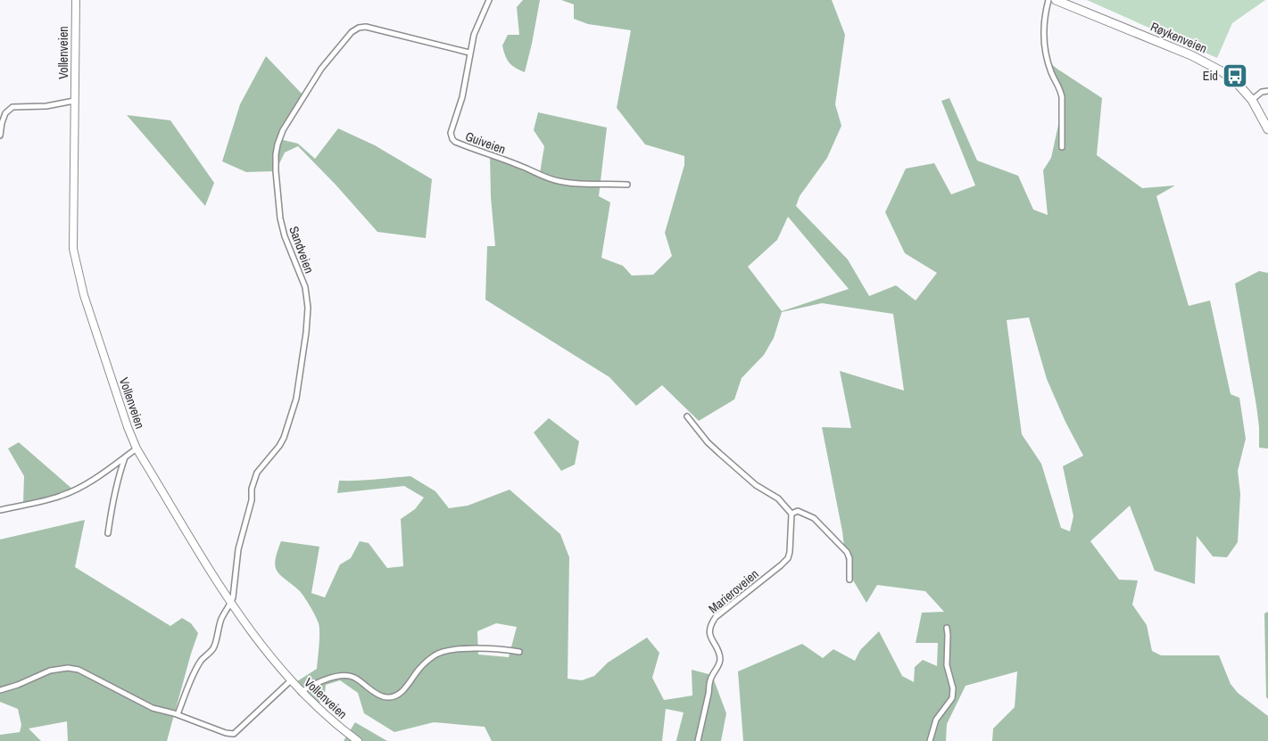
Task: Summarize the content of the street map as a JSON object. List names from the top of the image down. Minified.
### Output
{"streets":{"main road":["Røykenveien","Vollenveien"],"street":["Guiveien","Sandveien","Marieroveien"]},"crossings":[["Vollenveien","Sandveien"],["Guiveien","Sandveien"]],"places":{"bus stop":["Eid"]}}
